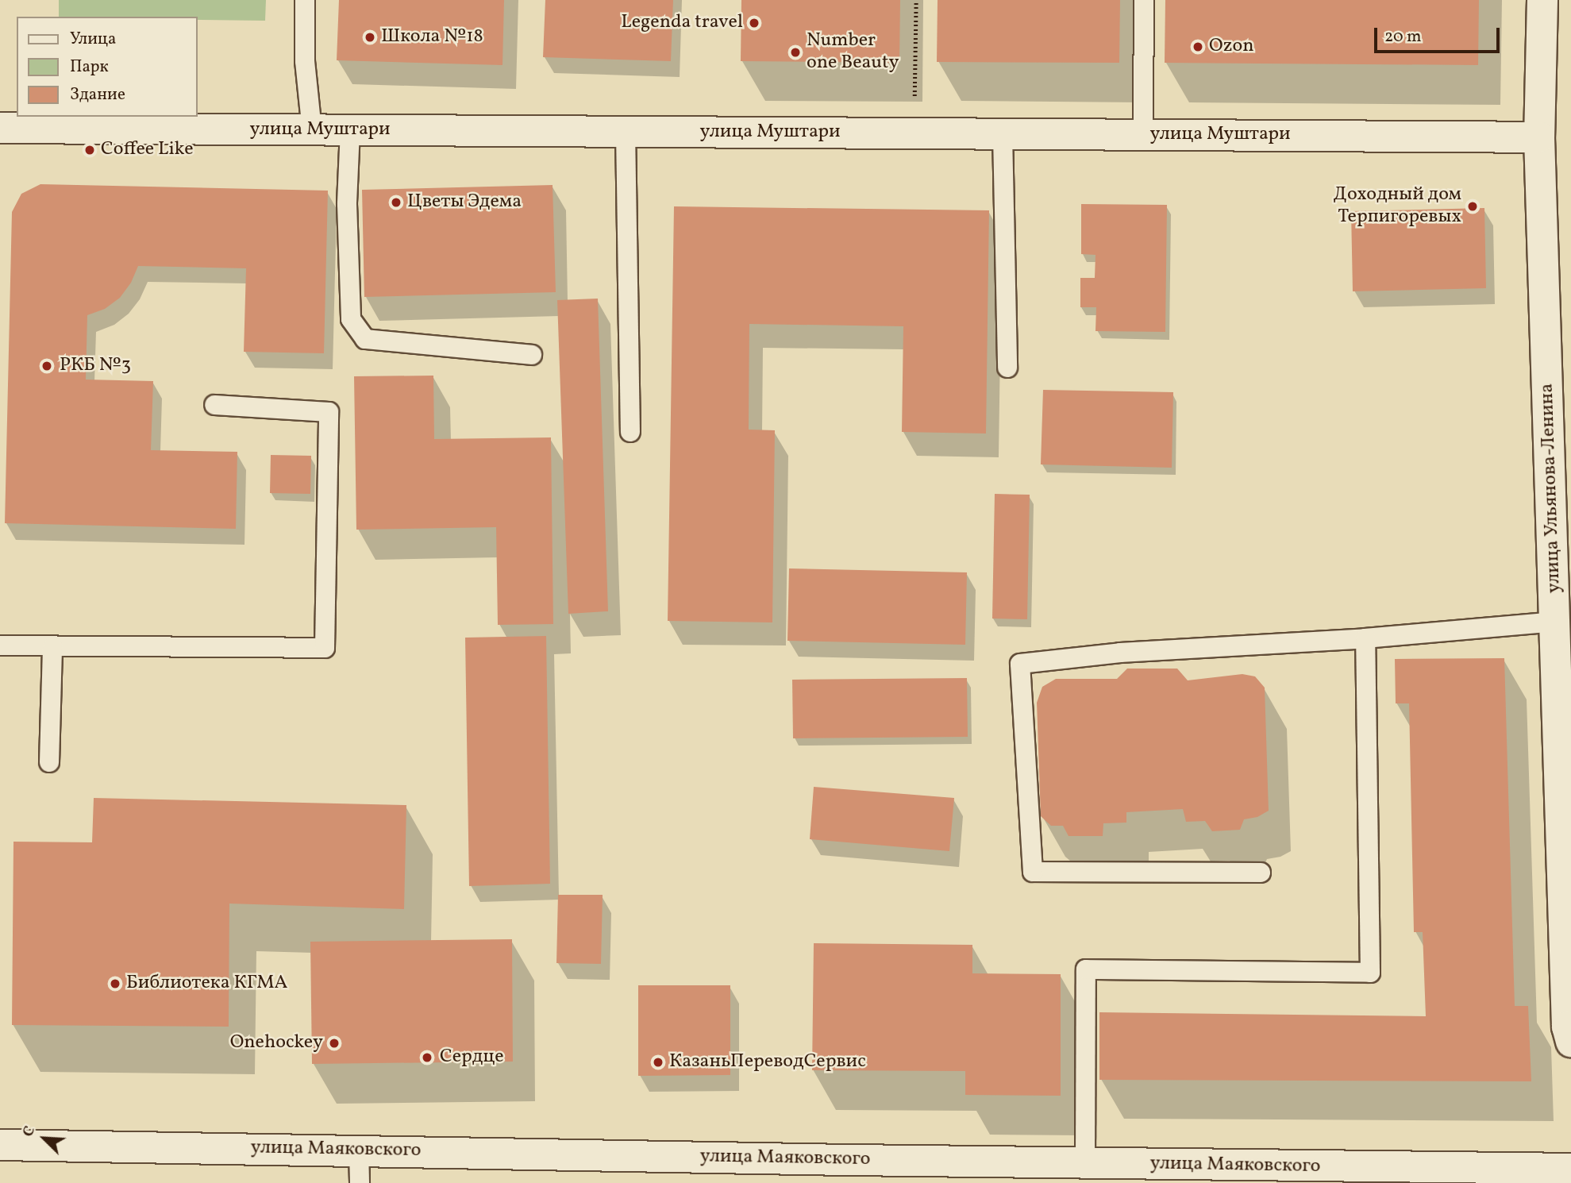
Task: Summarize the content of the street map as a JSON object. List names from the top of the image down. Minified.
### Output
{"streets":{"street":["улица Муштари","улица Ульянова-Ленина","улица Маяковского"]},"crossings":[["улица Муштари","улица Ульянова-Ленина"]],"places":["Legenda travel","Школа №18","Ozon","Number one Beauty","Coffee Like","Цветы Эдема","Доходный дом Терпигоревых","РКБ №3","Библиотека КГМА","Onehockey","Сердце","КазаньПереводСервис"],"legend":["Улица","Парк","Здание"],"scale_bar":"20 m","north":"top left"}
